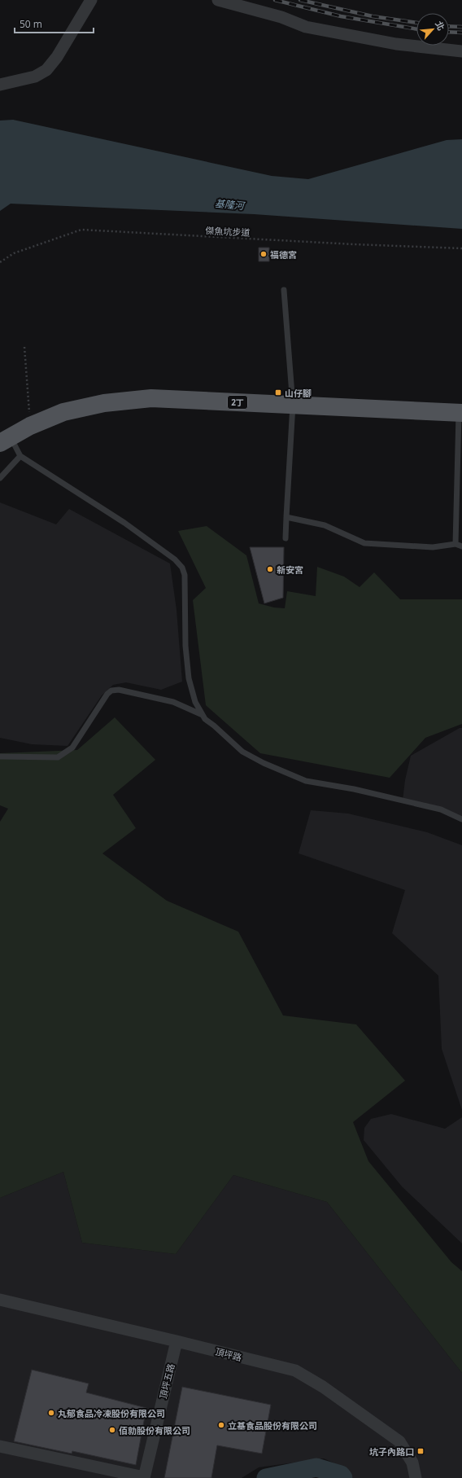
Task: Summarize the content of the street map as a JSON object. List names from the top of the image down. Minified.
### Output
{"streets":{"main road":["2丁"],"street":["頂坪路","頂坪五路"],"path":["傑魚坑步道"]},"crossings":[["頂坪路","頂坪五路"]],"water":["基隆河"],"places":{"other":["福德宮","新安宮","丸郁食品冷凍股份有限公司","立基食品股份有限公司","佰勍股份有限公司"],"transit":["山仔腳","坑子內路口"]},"scale_bar":"50 m","north":"top right"}
